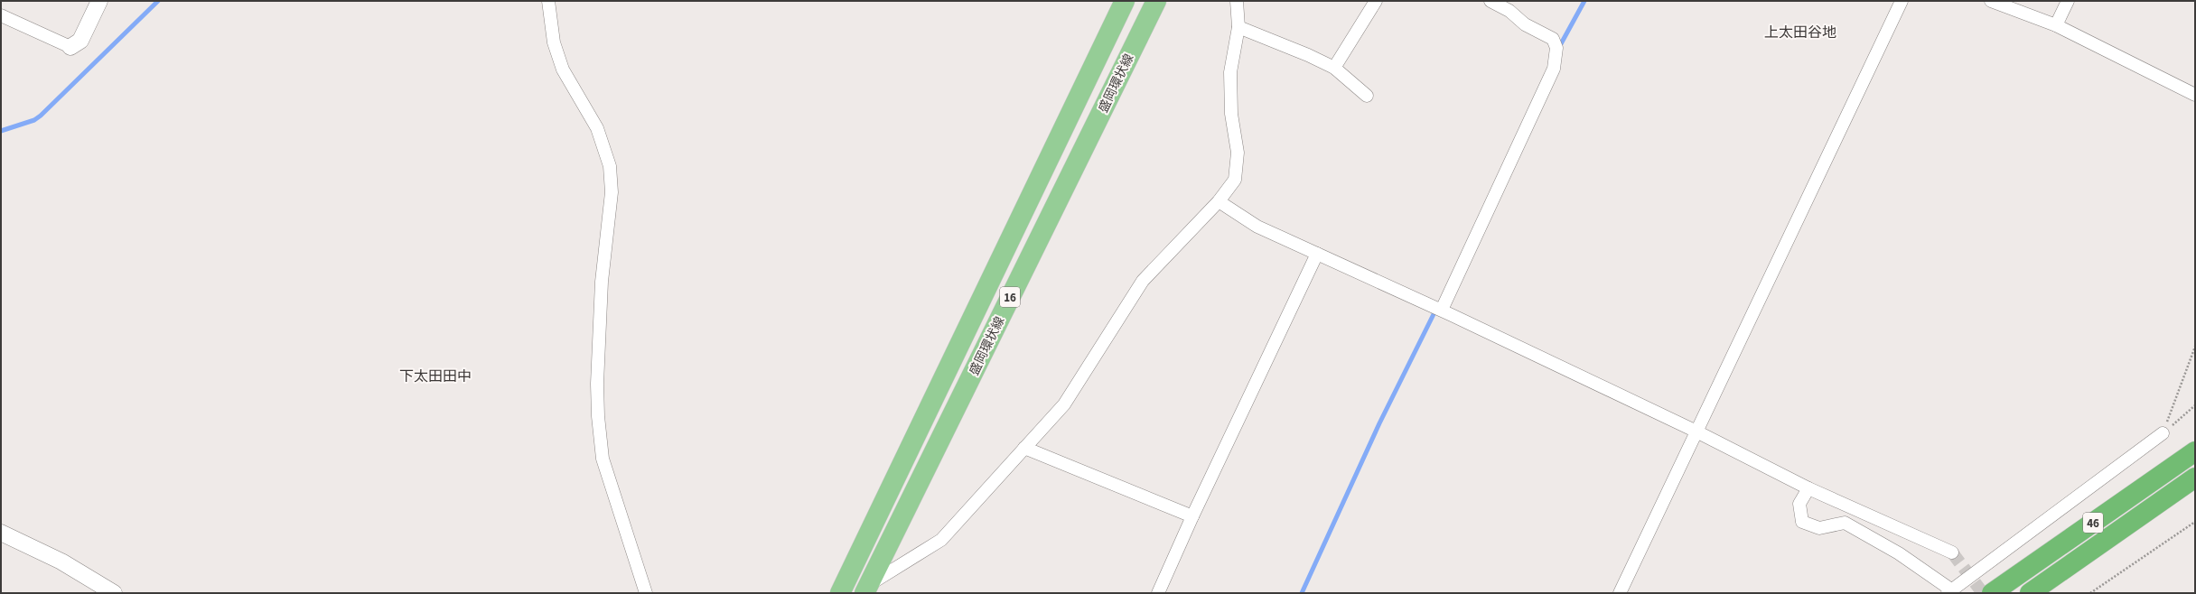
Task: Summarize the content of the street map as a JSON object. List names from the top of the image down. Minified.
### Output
{"streets":{"highway":["46"],"main road":["盛岡環状線","16"]},"districts":["上太田谷地","下太田田中"]}
